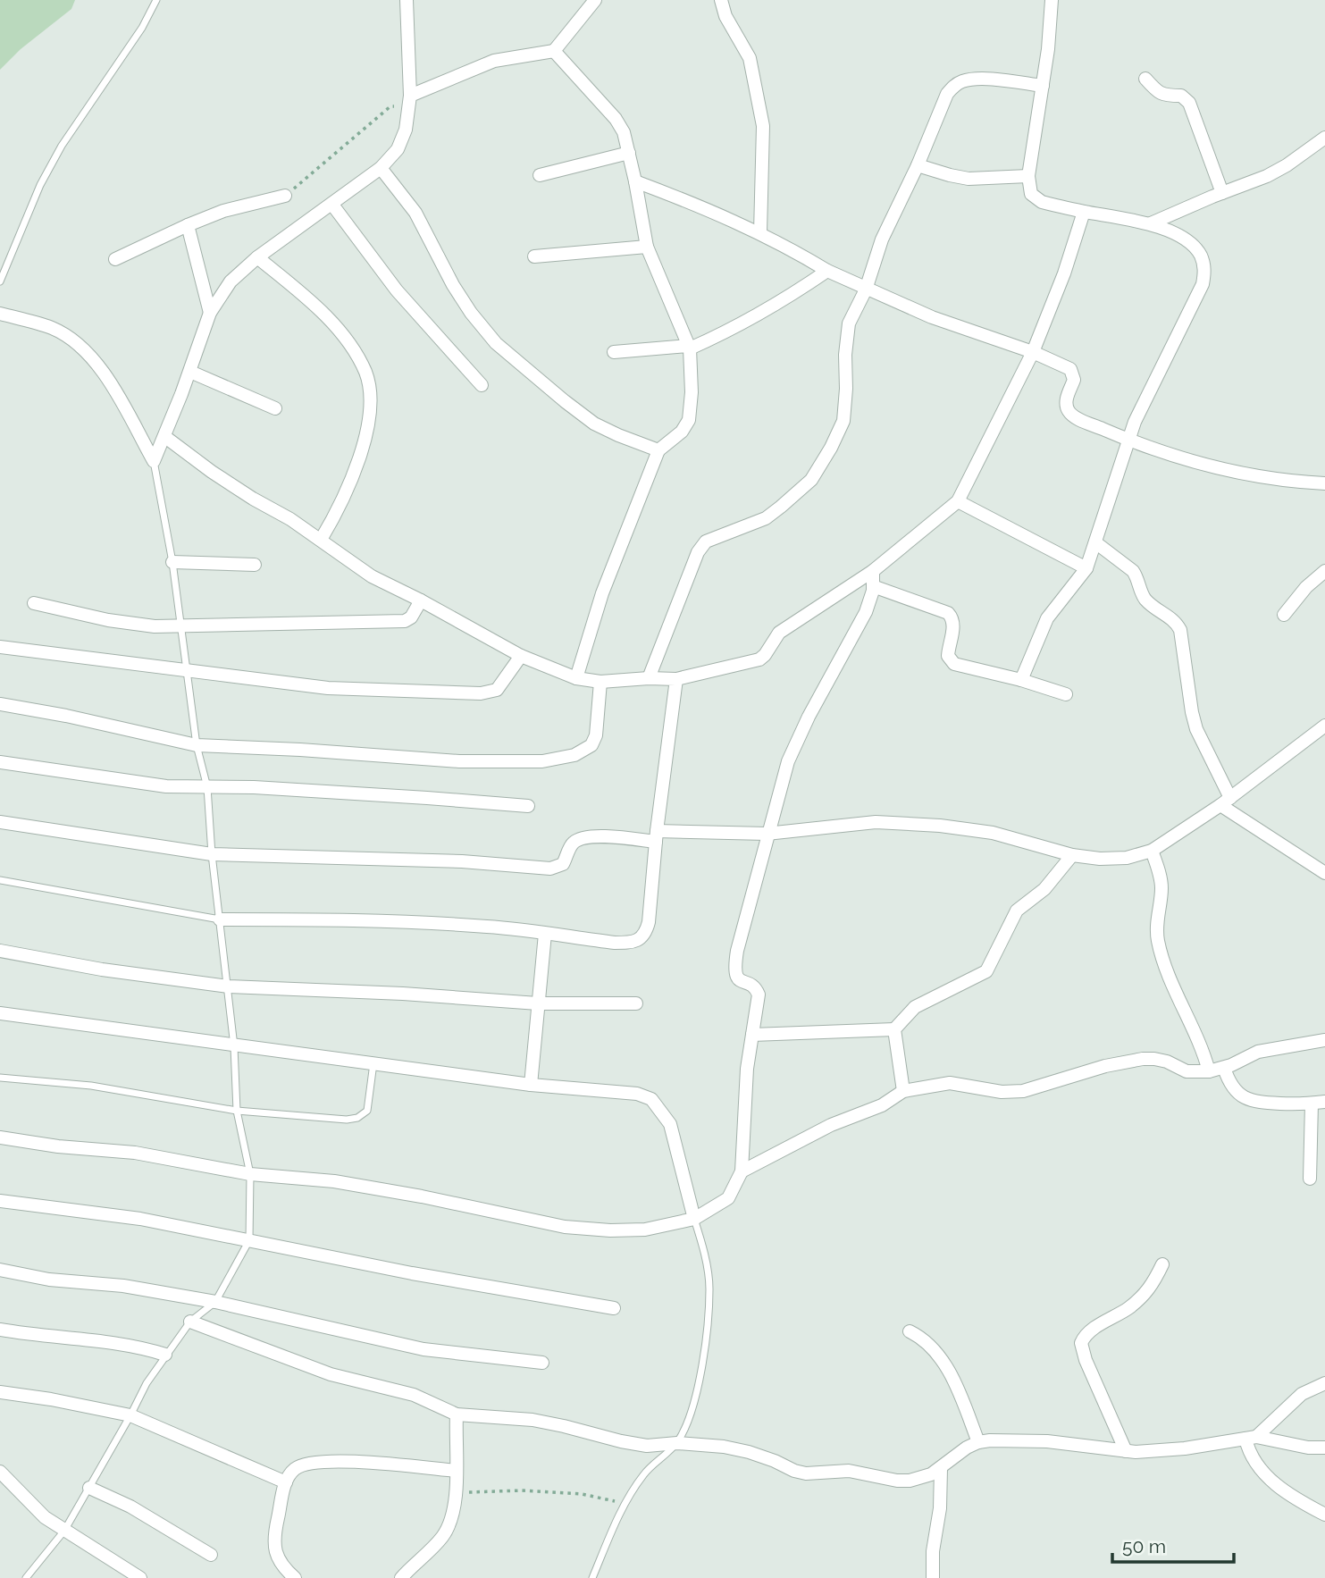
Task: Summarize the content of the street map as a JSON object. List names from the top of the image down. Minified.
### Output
{"scale_bar":"50 m"}
